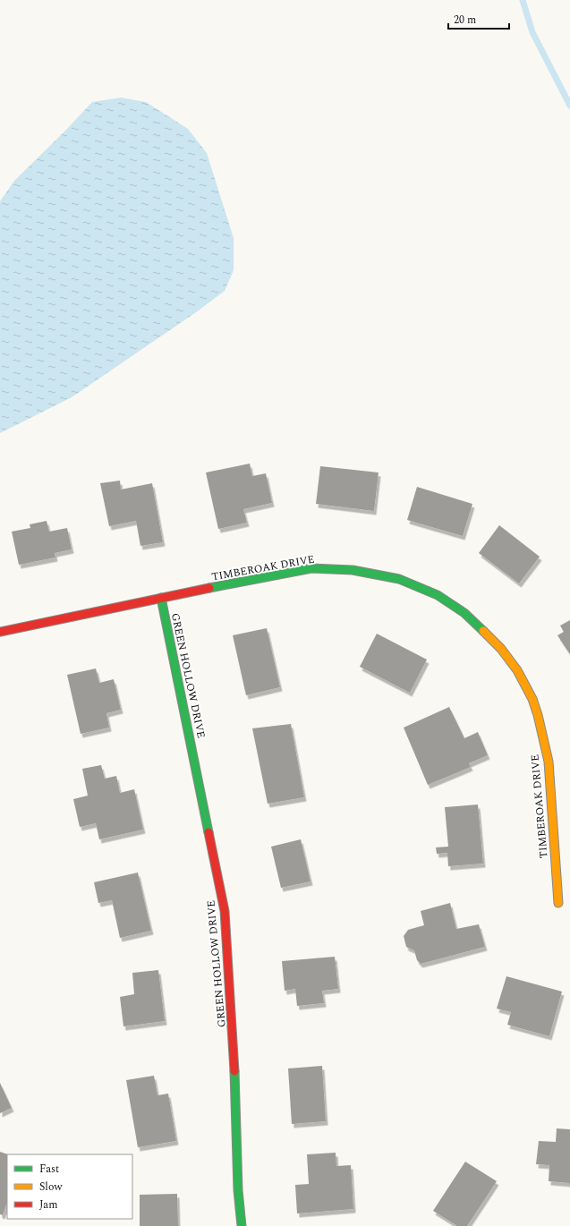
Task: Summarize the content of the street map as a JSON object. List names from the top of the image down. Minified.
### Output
{"streets":{"street":["TIMBEROAK DRIVE","GREEN HOLLOW DRIVE"]},"crossings":[["TIMBEROAK DRIVE","GREEN HOLLOW DRIVE"]],"legend":["Fast","Slow","Jam"],"scale_bar":"20 m"}
